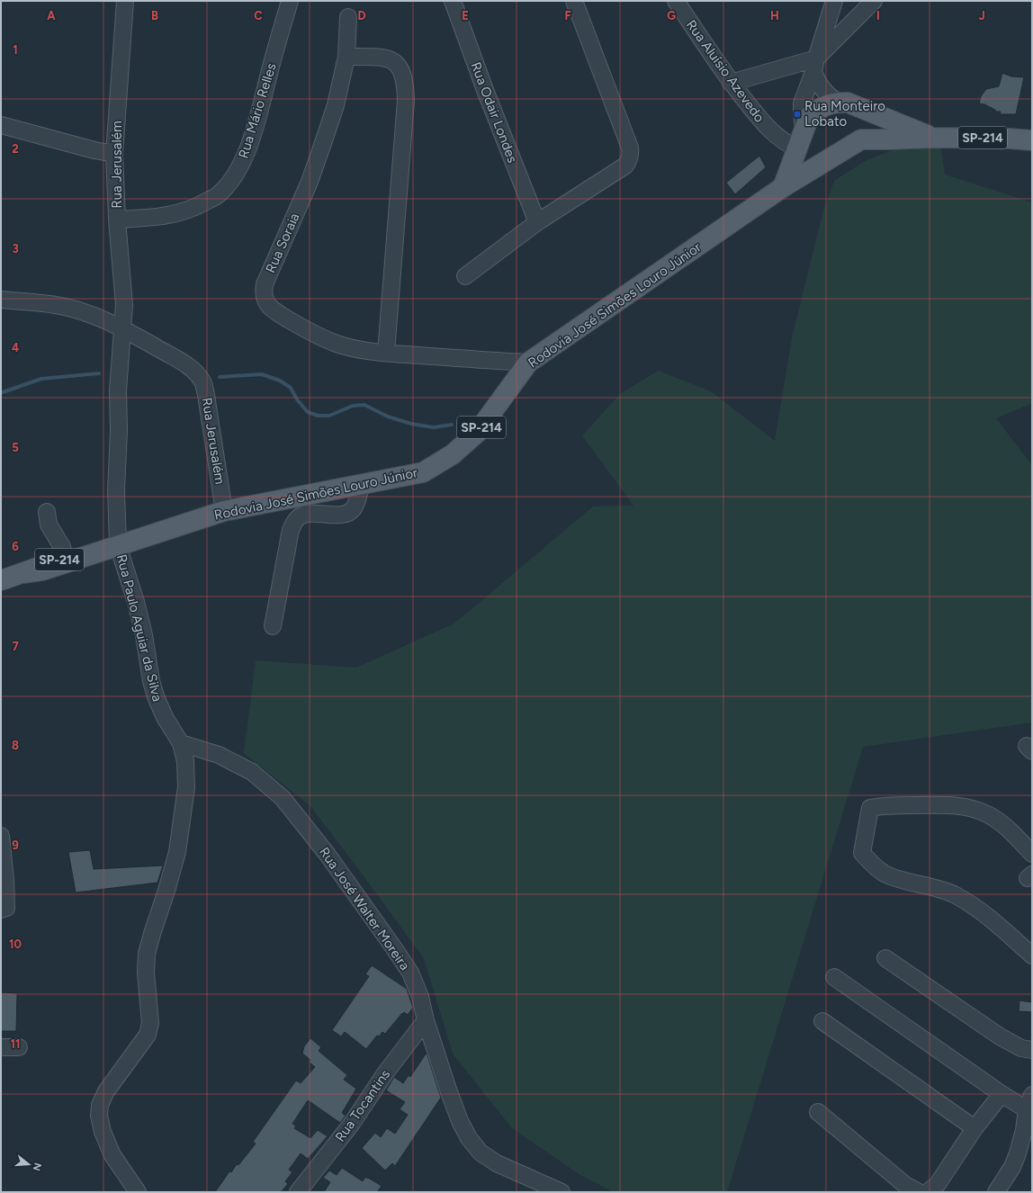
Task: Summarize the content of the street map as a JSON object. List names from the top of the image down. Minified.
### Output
{"streets":{"main road":["SP-214","Rodovia José Simões Louro Júnior"],"street":["Rua Aluísio Azevedo","Rua Mário Relles","Rua Odair Londes","Rua Jerusalém","Rua Soraia","Rua Paulo Aguiar da Silva","Rua José Walter Moreira","Rua Tocantins"]},"crossings":[["Rua Aluísio Azevedo","SP-214"],["Rua Aluísio Azevedo","Rodovia José Simões Louro Júnior"],["Rua Mário Relles","Rua Jerusalém"],["SP-214","Rodovia José Simões Louro Júnior"],["Rua Jerusalém","Rodovia José Simões Louro Júnior"],["Rua Jerusalém","Rua Paulo Aguiar da Silva"],["Rua Soraia","Rodovia José Simões Louro Júnior"],["Rodovia José Simões Louro Júnior","Rua Paulo Aguiar da Silva"],["Rua Paulo Aguiar da Silva","Rua José Walter Moreira"],["Rua José Walter Moreira","Rua Tocantins"]],"places":{"transit":["Rua Monteiro Lobato"]},"north":"right","grid":{"columns":["A","B","C","D","E","F","G","H","I","J"],"rows":["1","2","3","4","5","6","7","8","9","10","11"]}}
